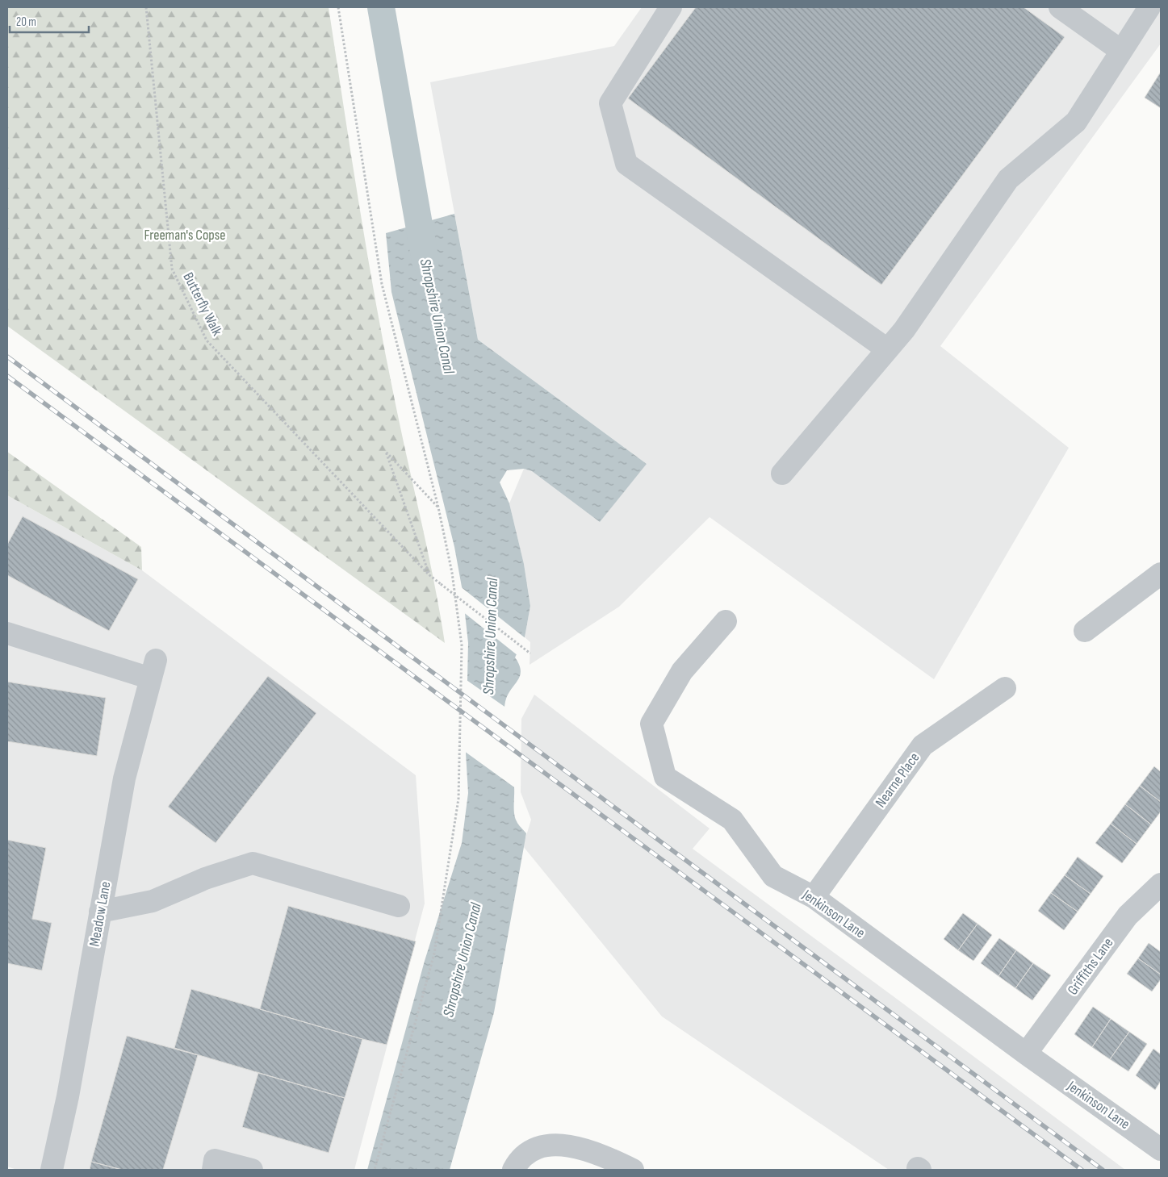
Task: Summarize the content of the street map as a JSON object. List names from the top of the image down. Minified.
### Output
{"streets":{"street":["Nearne Place","Meadow Lane","Jenkinson Lane","Griffiths Lane"],"path":["Butterfly Walk"]},"crossings":[["Nearne Place","Jenkinson Lane"],["Jenkinson Lane","Griffiths Lane"]],"water":["Shropshire Union Canal"],"parks":["Freeman's Copse"],"scale_bar":"20 m"}
